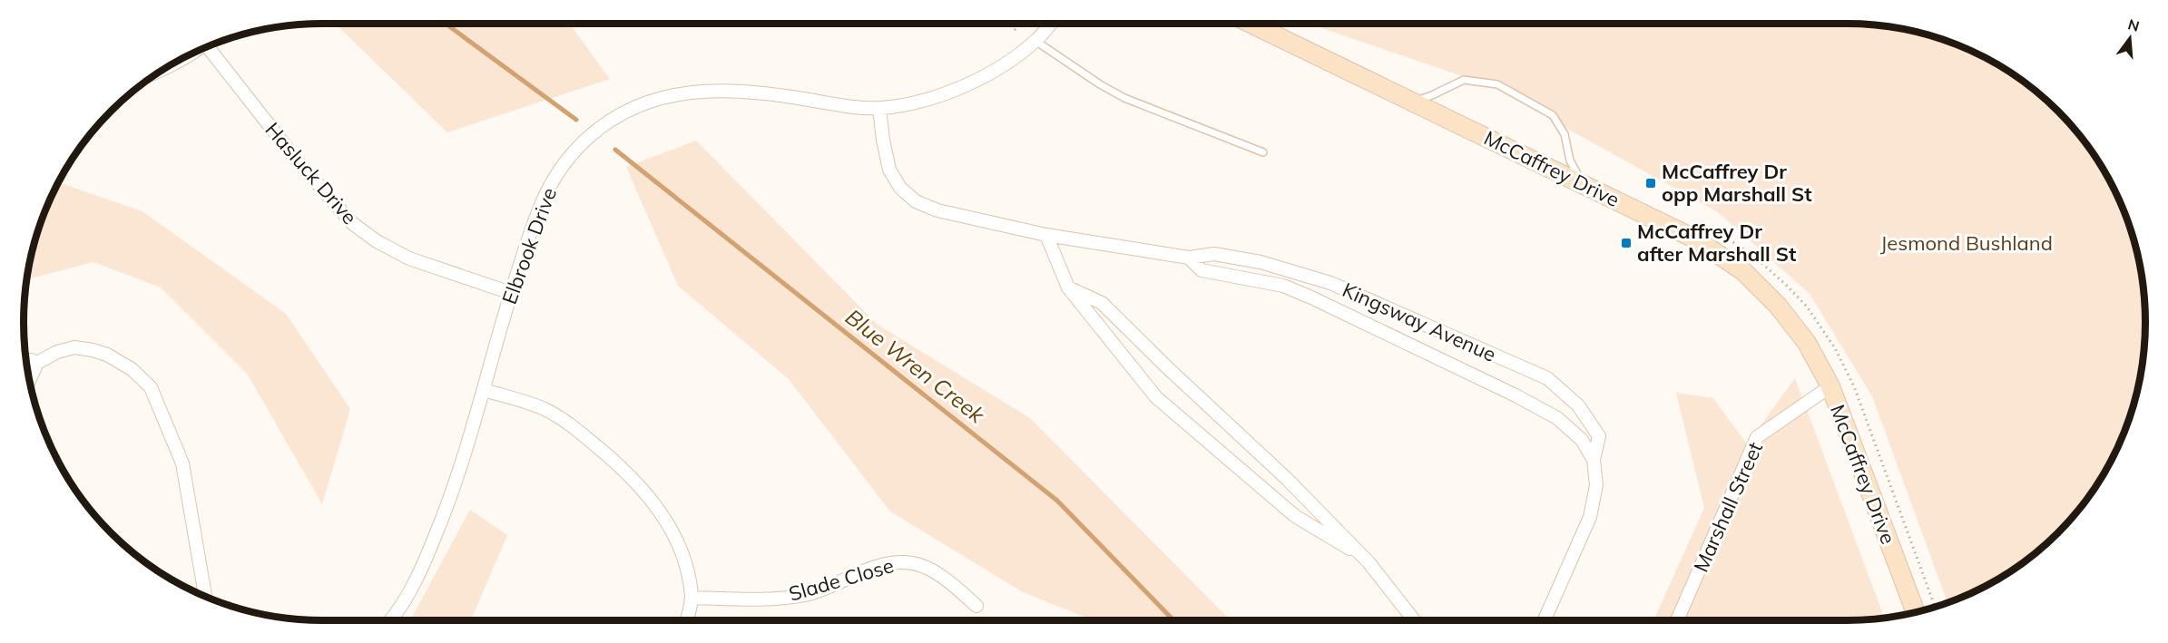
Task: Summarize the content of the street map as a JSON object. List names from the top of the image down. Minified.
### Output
{"streets":{"main road":["McCaffrey Drive"],"street":["Hasluck Drive","Elbrook Drive","Kingsway Avenue","Marshall Street","Slade Close"]},"crossings":[["McCaffrey Drive","Marshall Street"],["Hasluck Drive","Elbrook Drive"],["Elbrook Drive","Kingsway Avenue"]],"water":["Blue Wren Creek"],"parks":["Jesmond Bushland"],"places":{"transit":["McCaffrey Dr opp Marshall St","McCaffrey Dr after Marshall St"]},"north":"top"}
